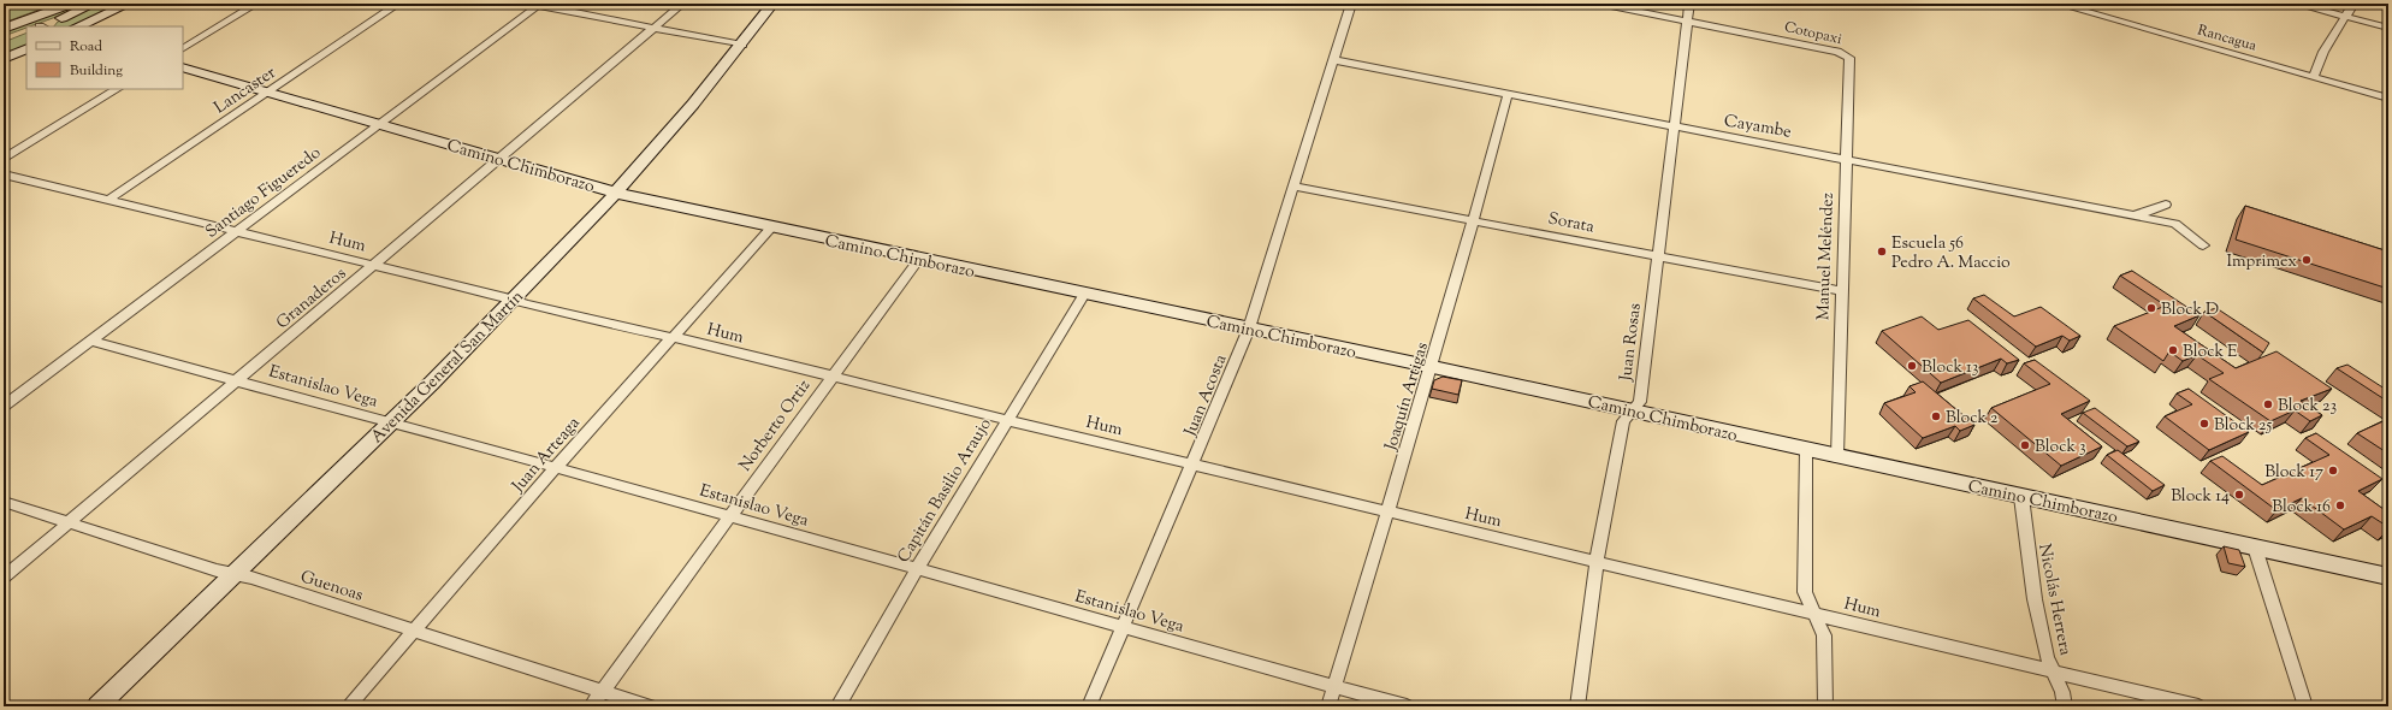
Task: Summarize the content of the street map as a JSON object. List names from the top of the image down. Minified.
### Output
{"streets":{"street":["Cotopaxi","Rancagua","Lancaster","Cayambe","Camino Chimborazo","Santiago Figueredo","Sorata","Hum","Manuel Meléndez","Granaderos","Juan Rosas","Avenida General San Martín","Estanislao Vega","Juan Acosta","Joaquín Artigas","Norberto Ortiz","Juan Arteaga","Capitán Basilio Araujo","Guenoas","Nicolás Herrera"]},"crossings":[["Cotopaxi","Manuel Meléndez"],["Cotopaxi","Juan Rosas"],["Lancaster","Camino Chimborazo"],["Lancaster","Hum"],["Cayambe","Manuel Meléndez"],["Cayambe","Juan Rosas"],["Cayambe","Juan Acosta"],["Cayambe","Joaquín Artigas"],["Camino Chimborazo","Santiago Figueredo"],["Camino Chimborazo","Manuel Meléndez"],["Camino Chimborazo","Granaderos"],["Camino Chimborazo","Juan Rosas"],["Camino Chimborazo","Avenida General San Martín"],["Camino Chimborazo","Juan Acosta"],["Camino Chimborazo","Joaquín Artigas"],["Camino Chimborazo","Norberto Ortiz"],["Camino Chimborazo","Juan Arteaga"],["Camino Chimborazo","Capitán Basilio Araujo"],["Camino Chimborazo","Nicolás Herrera"],["Santiago Figueredo","Hum"],["Santiago Figueredo","Estanislao Vega"],["Sorata","Manuel Meléndez"],["Sorata","Juan Rosas"],["Sorata","Juan Acosta"],["Sorata","Joaquín Artigas"],["Hum","Granaderos"],["Hum","Juan Rosas"],["Hum","Avenida General San Martín"],["Hum","Juan Acosta"],["Hum","Joaquín Artigas"],["Hum","Norberto Ortiz"],["Hum","Juan Arteaga"],["Hum","Capitán Basilio Araujo"],["Hum","Nicolás Herrera"],["Granaderos","Estanislao Vega"],["Granaderos","Guenoas"],["Avenida General San Martín","Estanislao Vega"],["Avenida General San Martín","Guenoas"],["Estanislao Vega","Juan Acosta"],["Estanislao Vega","Joaquín Artigas"],["Estanislao Vega","Norberto Ortiz"],["Estanislao Vega","Juan Arteaga"],["Estanislao Vega","Capitán Basilio Araujo"],["Norberto Ortiz","Guenoas"],["Juan Arteaga","Guenoas"]],"places":["Escuela 56 Pedro A. Maccio","Imprimex","Block D","Block E","Block 13","Block 23","Block 2","Block 25","Block 3","Block 17","Block 14","Block 16"],"legend":["Road","Building"]}
